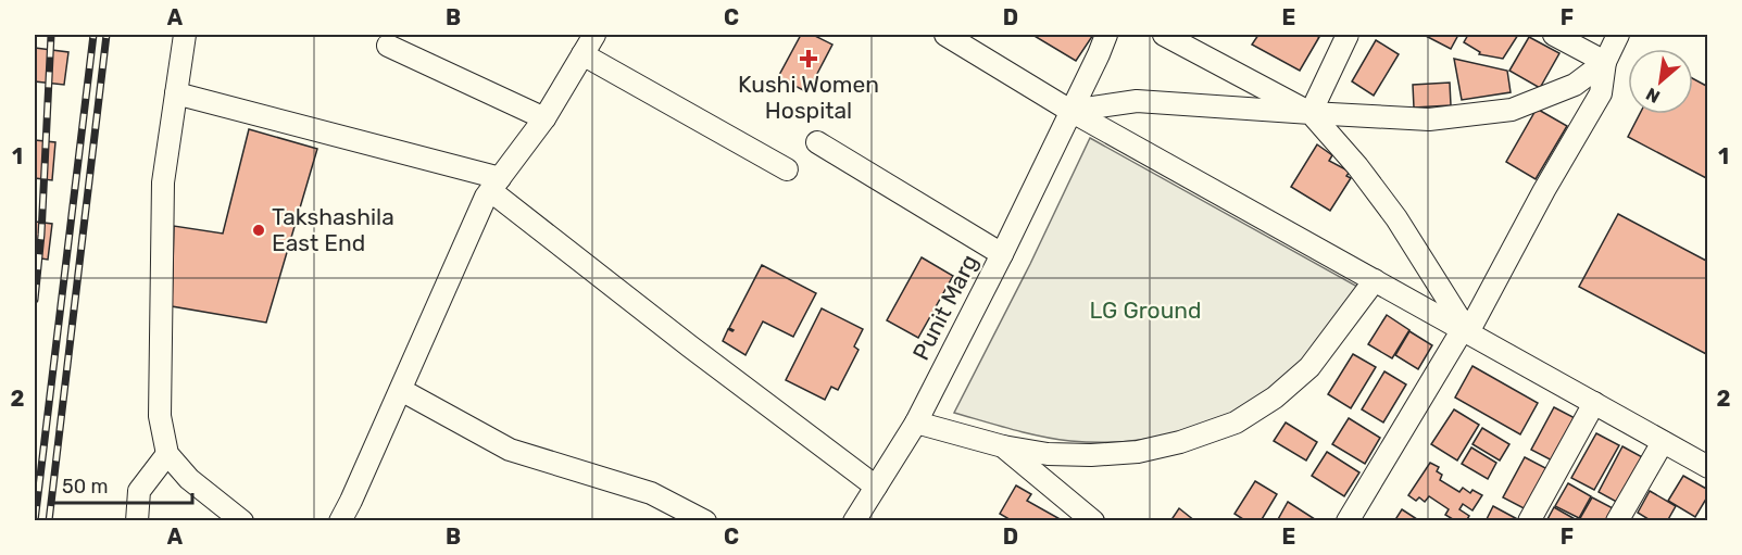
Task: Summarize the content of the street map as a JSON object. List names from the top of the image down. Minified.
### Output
{"streets":{"street":["Punit Marg"]},"parks":["LG Ground"],"places":{"health":["Kushi Women Hospital"],"other":["Takshashila East End"]},"scale_bar":"50 m","north":"bottom left","grid":{"columns":["A","B","C","D","E","F"],"rows":["1","2"]}}
